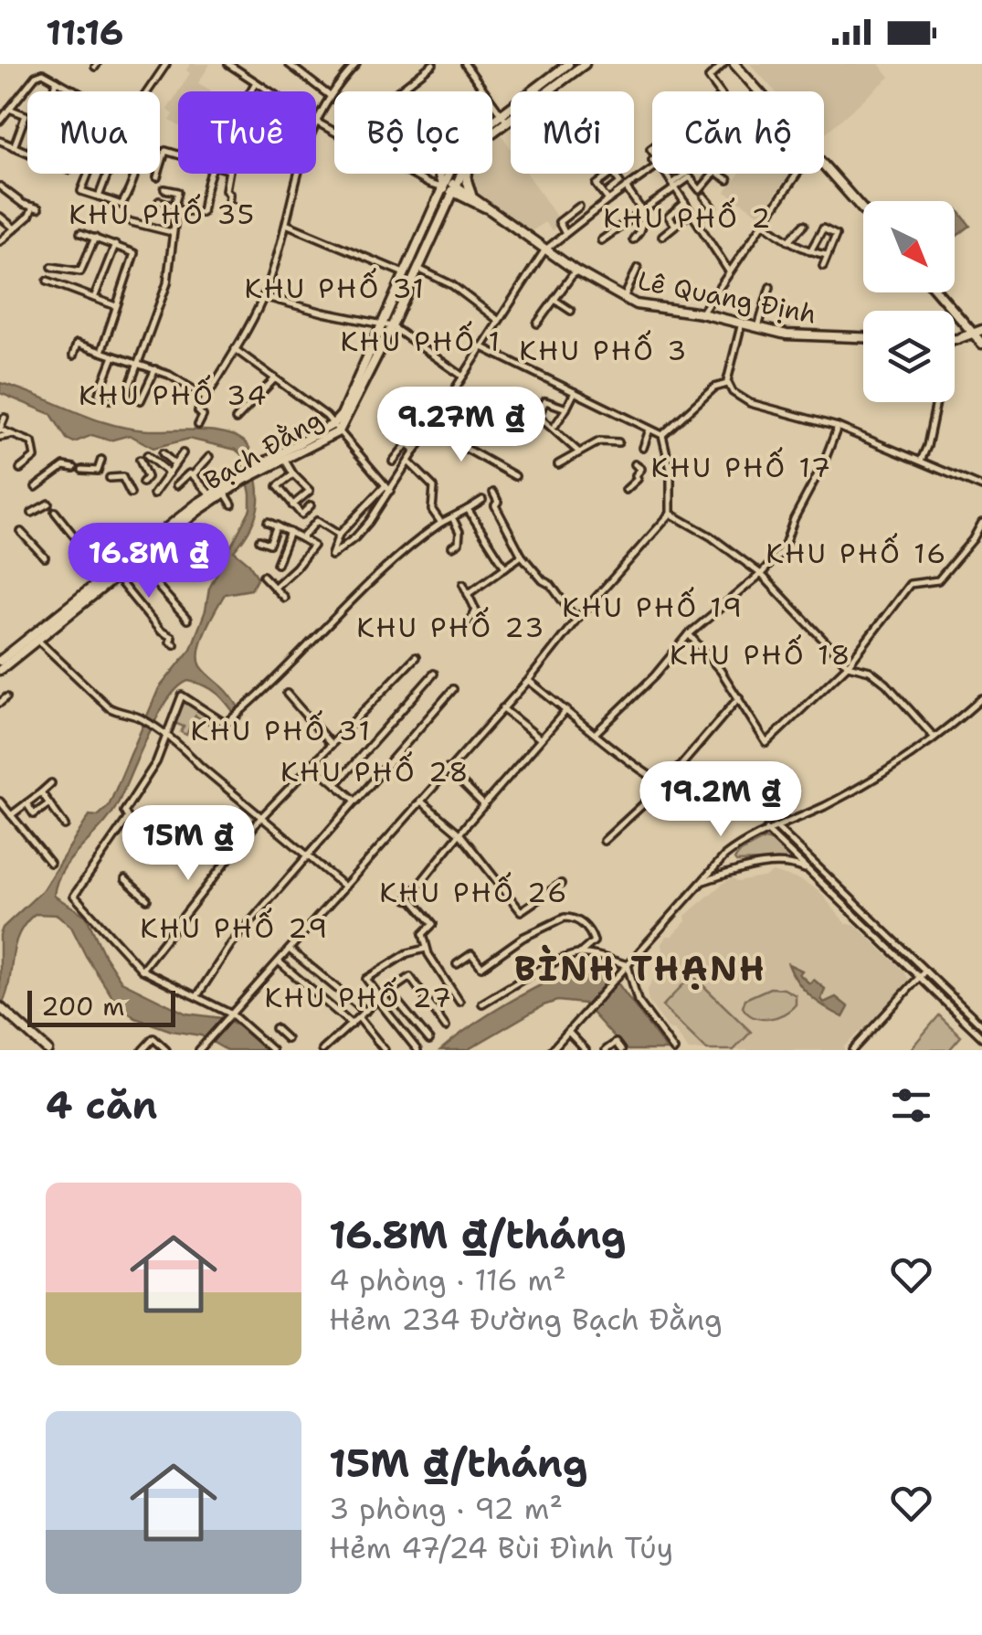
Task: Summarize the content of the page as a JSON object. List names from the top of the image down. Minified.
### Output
{"streets":{"main road":["Lê Quang Định","Bạch Đằng"]},"crossings":[["Lê Quang Định","Bạch Đằng"]],"districts":["KHU PHỐ 35","KHU PHỐ 2","KHU PHỐ 31","KHU PHỐ 1","KHU PHỐ 3","KHU PHỐ 34","KHU PHỐ 17","KHU PHỐ 16","KHU PHỐ 19","KHU PHỐ 23","KHU PHỐ 18","KHU PHỐ 31","KHU PHỐ 28","KHU PHỐ 26","KHU PHỐ 29","BÌNH THẠNH","KHU PHỐ 27"],"scale_bar":"200 m","north":"bottom right","page":{"status":"11:16","chip":["Mua","Thuê","Bộ lọc","Mới","Căn hộ"],"price":["9.27M ₫","16.8M ₫","19.2M ₫","15M ₫"],"scale":"200 m","heading":"4 căn","list":[{"name":"16.8M ₫/tháng","note":"4 phòng · 116 m² · Hẻm 234 Đường Bạch Đằng"},{"name":"15M ₫/tháng","note":"3 phòng · 92 m² · Hẻm 47/24 Bùi Đình Túy"}]}}
